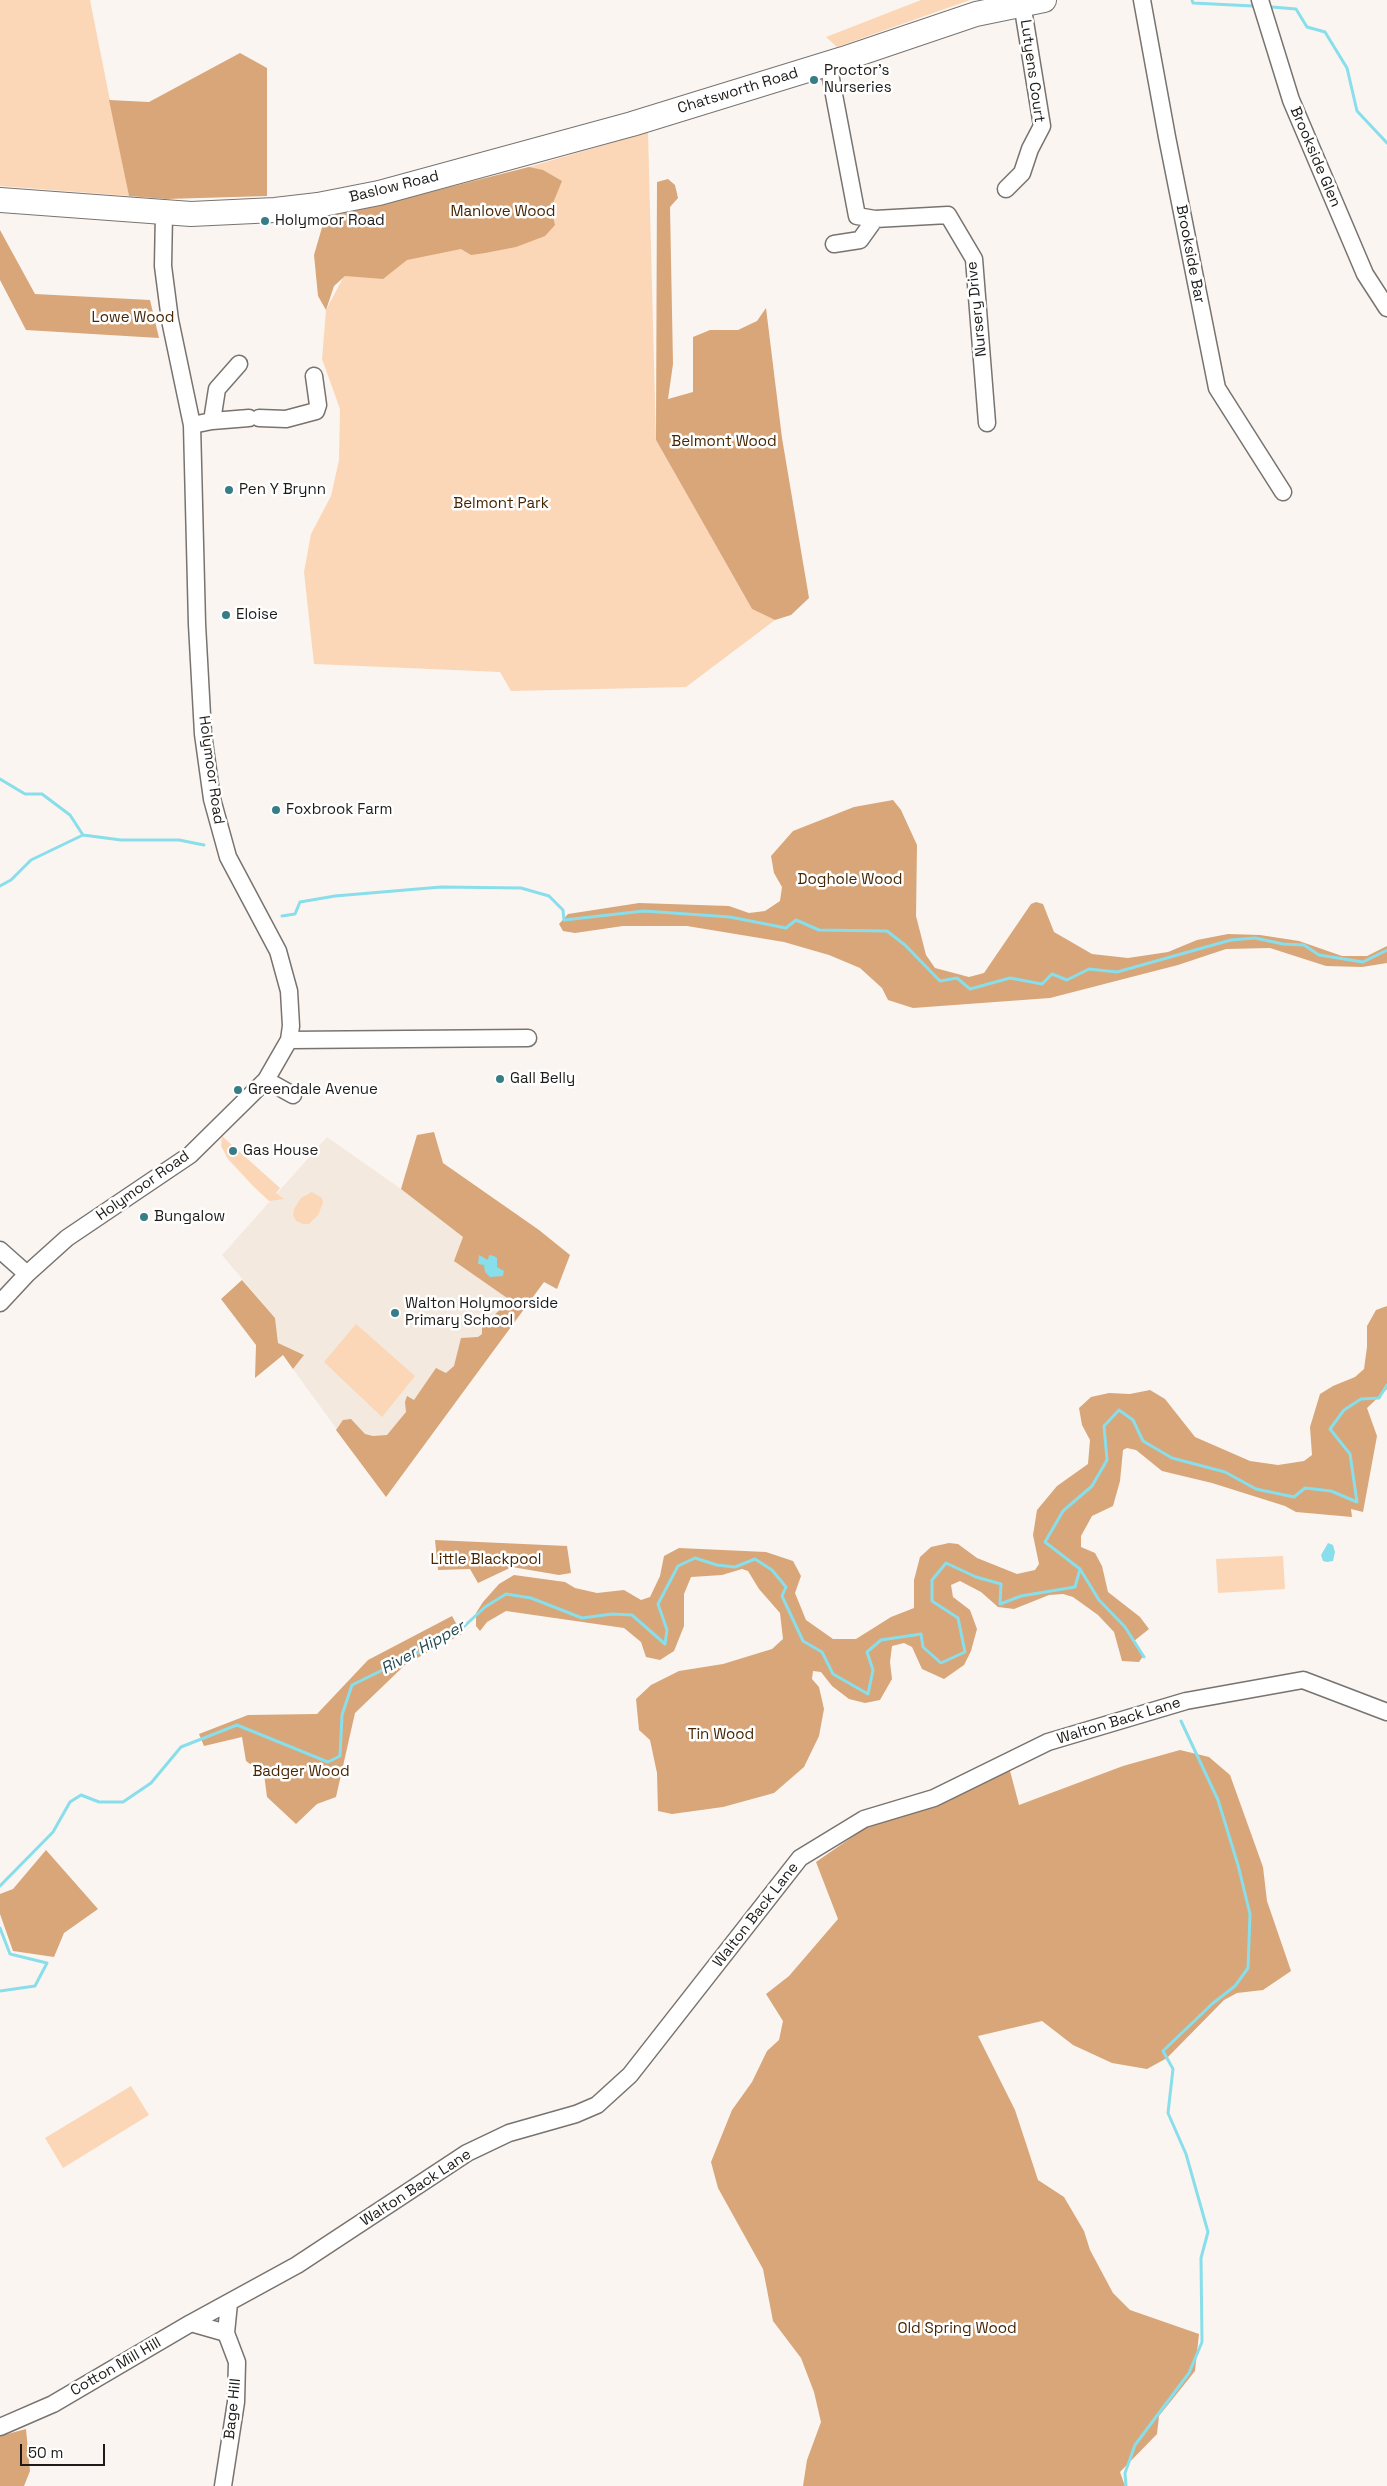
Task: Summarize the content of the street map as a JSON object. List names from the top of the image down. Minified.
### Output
{"streets":{"highway":["Chatsworth Road","Baslow Road"],"street":["Lutyens Court","Brookside Glen","Brookside Bar","Nursery Drive","Holymoor Road","Walton Back Lane","Cotton Mill Hill","Bage Hill"]},"crossings":[["Lutyens Court","Chatsworth Road"],["Chatsworth Road","Baslow Road"],["Chatsworth Road","Nursery Drive"],["Baslow Road","Holymoor Road"],["Walton Back Lane","Cotton Mill Hill"],["Walton Back Lane","Bage Hill"],["Cotton Mill Hill","Bage Hill"]],"water":["River Hipper"],"parks":["Manlove Wood","Lowe Wood","Belmont Wood","Belmont Park","Doghole Wood","Little Blackpool","Tin Wood","Badger Wood","Old Spring Wood"],"places":["Proctor's Nurseries","Holymoor Road","Pen Y Brynn","Eloise","Foxbrook Farm","Gall Belly","Greendale Avenue","Gas House","Bungalow","Walton Holymoorside Primary School"],"scale_bar":"50 m"}
